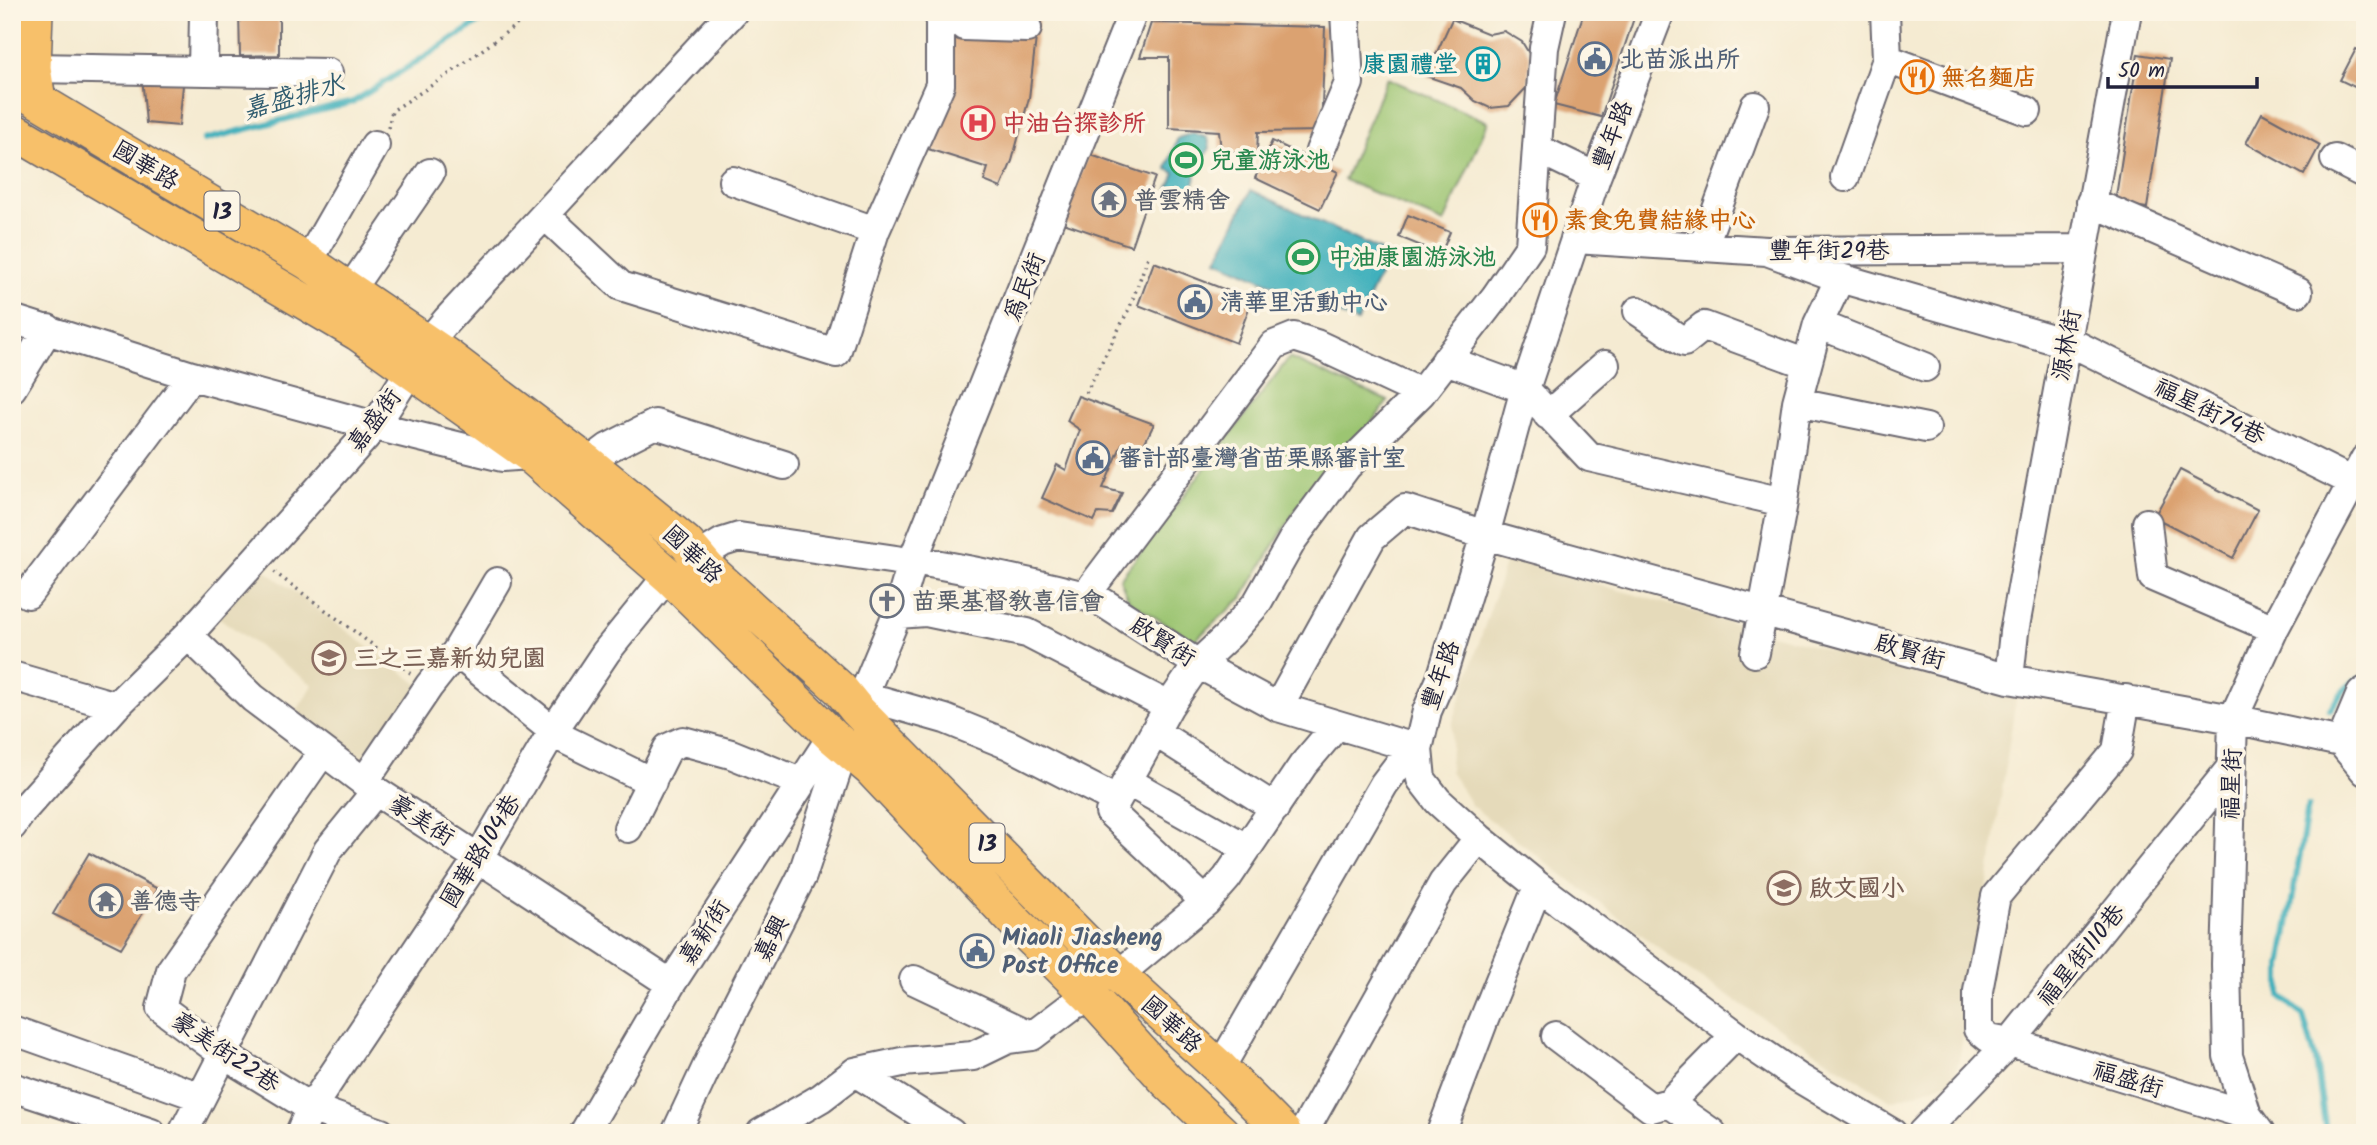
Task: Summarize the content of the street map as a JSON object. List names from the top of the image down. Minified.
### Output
{"streets":{"main road":["國華路","13"],"street":["豐年路","豐年街29巷","為民街","源林街","福星街74巷","嘉盛街","啟賢街","福星街","豪美街","國華路104巷","嘉新街","嘉興","福星街110巷","豪美街22巷","福盛街"]},"crossings":[["豐年路","豐年街29巷"],["豐年路","啟賢街"],["國華路","為民街"],["國華路","嘉盛街"],["國華路","啟賢街"],["國華路","國華路104巷"],["國華路","嘉新街"],["國華路","嘉興"],["豐年街29巷","源林街"],["豐年街29巷","福星街74巷"],["為民街","啟賢街"],["源林街","福星街74巷"],["源林街","啟賢街"],["福星街74巷","福星街"],["嘉盛街","豪美街"],["啟賢街","福星街"],["啟賢街","福盛街"],["福星街","福星街110巷"],["福星街","福盛街"],["豪美街","國華路104巷"],["豪美街","嘉新街"],["豪美街","豪美街22巷"],["國華路104巷","豪美街22巷"],["嘉新街","嘉興"],["福星街110巷","福盛街"]],"water":["嘉盛排水"],"places":{"public building":["北苗派出所","清華里活動中心","審計部臺灣省苗栗縣審計室","Miaoli Jiasheng Post Office"],"building":["康園禮堂"],"restaurant":["無名麵店","素食免費結緣中心"],"hospital":["中油台探診所"],"sports":["兒童游泳池","中油康園游泳池"],"temple":["普雲精舍","善德寺"],"church":["苗栗基督教喜信會"],"school or university":["三之三嘉新幼兒園","啟文國小"]},"scale_bar":"50 m"}
